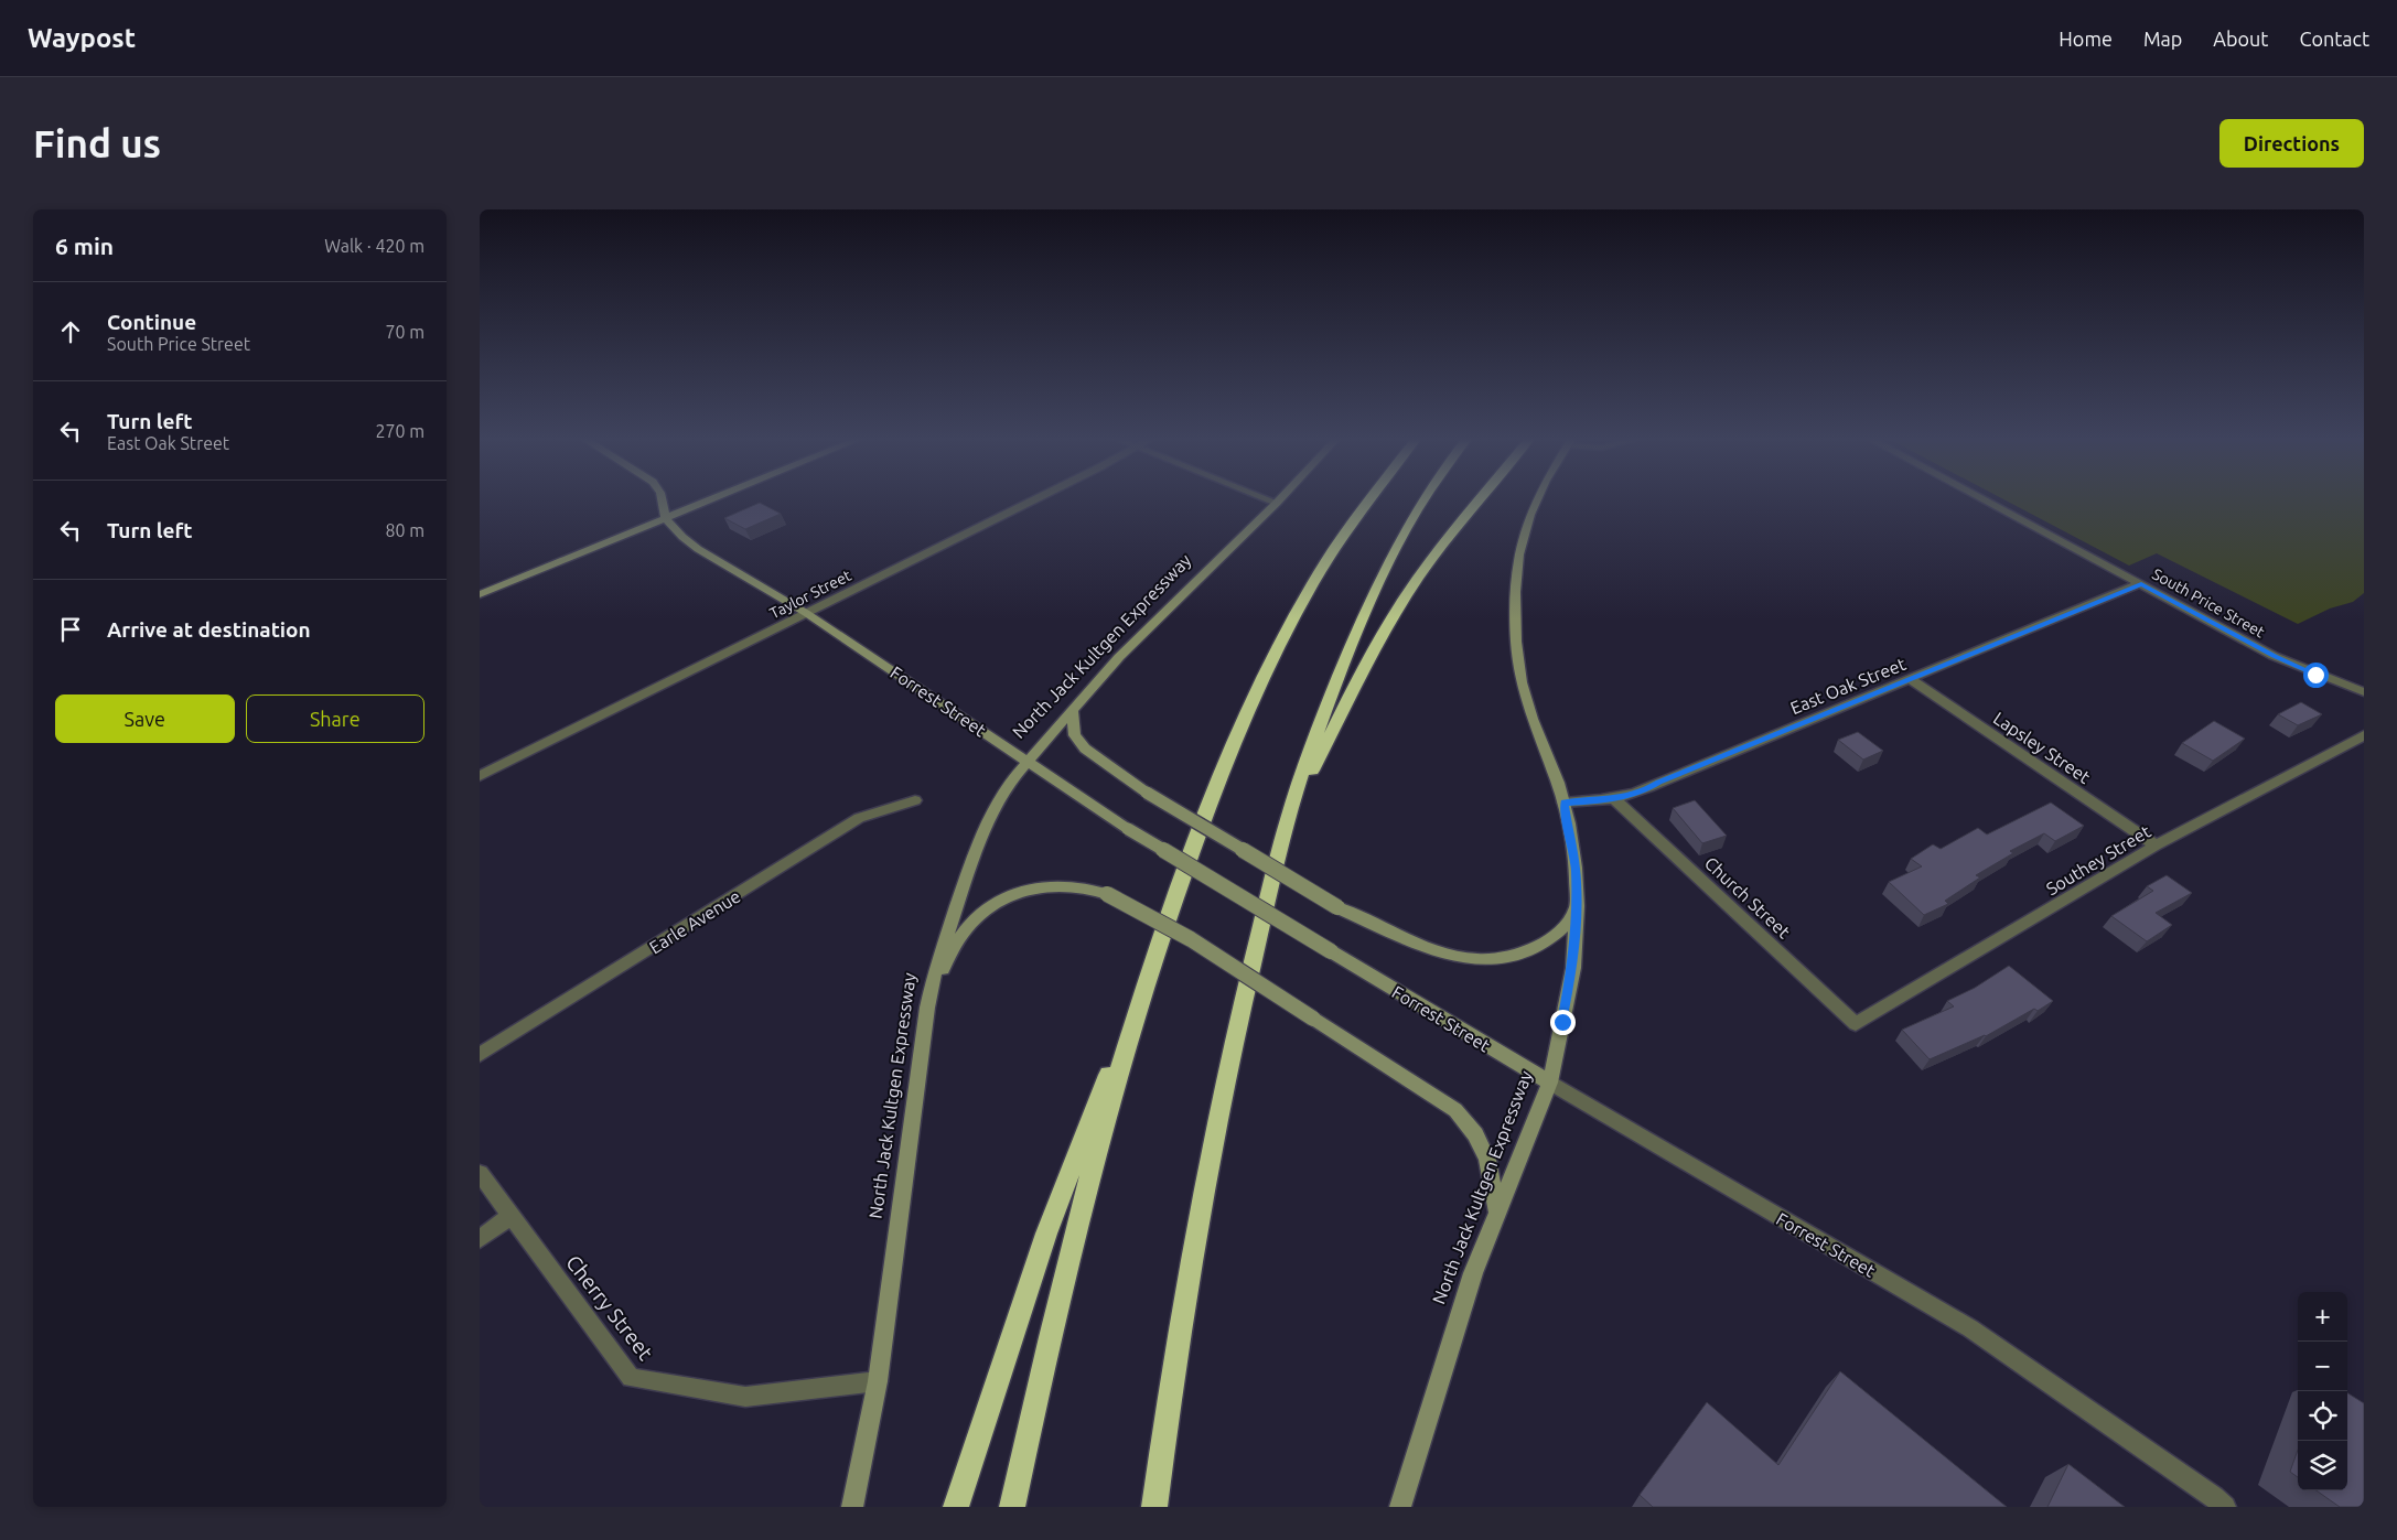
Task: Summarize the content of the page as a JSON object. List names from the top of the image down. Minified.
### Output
{"streets":{"main road":["North Jack Kultgen Expressway","Forrest Street"],"street":["Taylor Street","South Price Street","East Oak Street","Lapsley Street","Southey Street","Church Street","Earle Avenue","Cherry Street"]},"crossings":[["Taylor Street","Forrest Street"],["South Price Street","East Oak Street"],["North Jack Kultgen Expressway","East Oak Street"],["North Jack Kultgen Expressway","Forrest Street"],["North Jack Kultgen Expressway","Cherry Street"],["East Oak Street","Lapsley Street"],["East Oak Street","Church Street"],["Lapsley Street","Southey Street"],["Southey Street","Church Street"]],"page":{"header":"Waypost","nav":["Home","Map","About","Contact"],"buttons":["Directions",["Save","Share"]],"title":"Find us","heading":["6 min","Walk · 420 m"],"list":[["Continue","South Price Street","70 m"],["Turn left","East Oak Street","270 m"],["Turn left","80 m"],"Arrive at destination"],"map_buttons":["+","−"]}}
